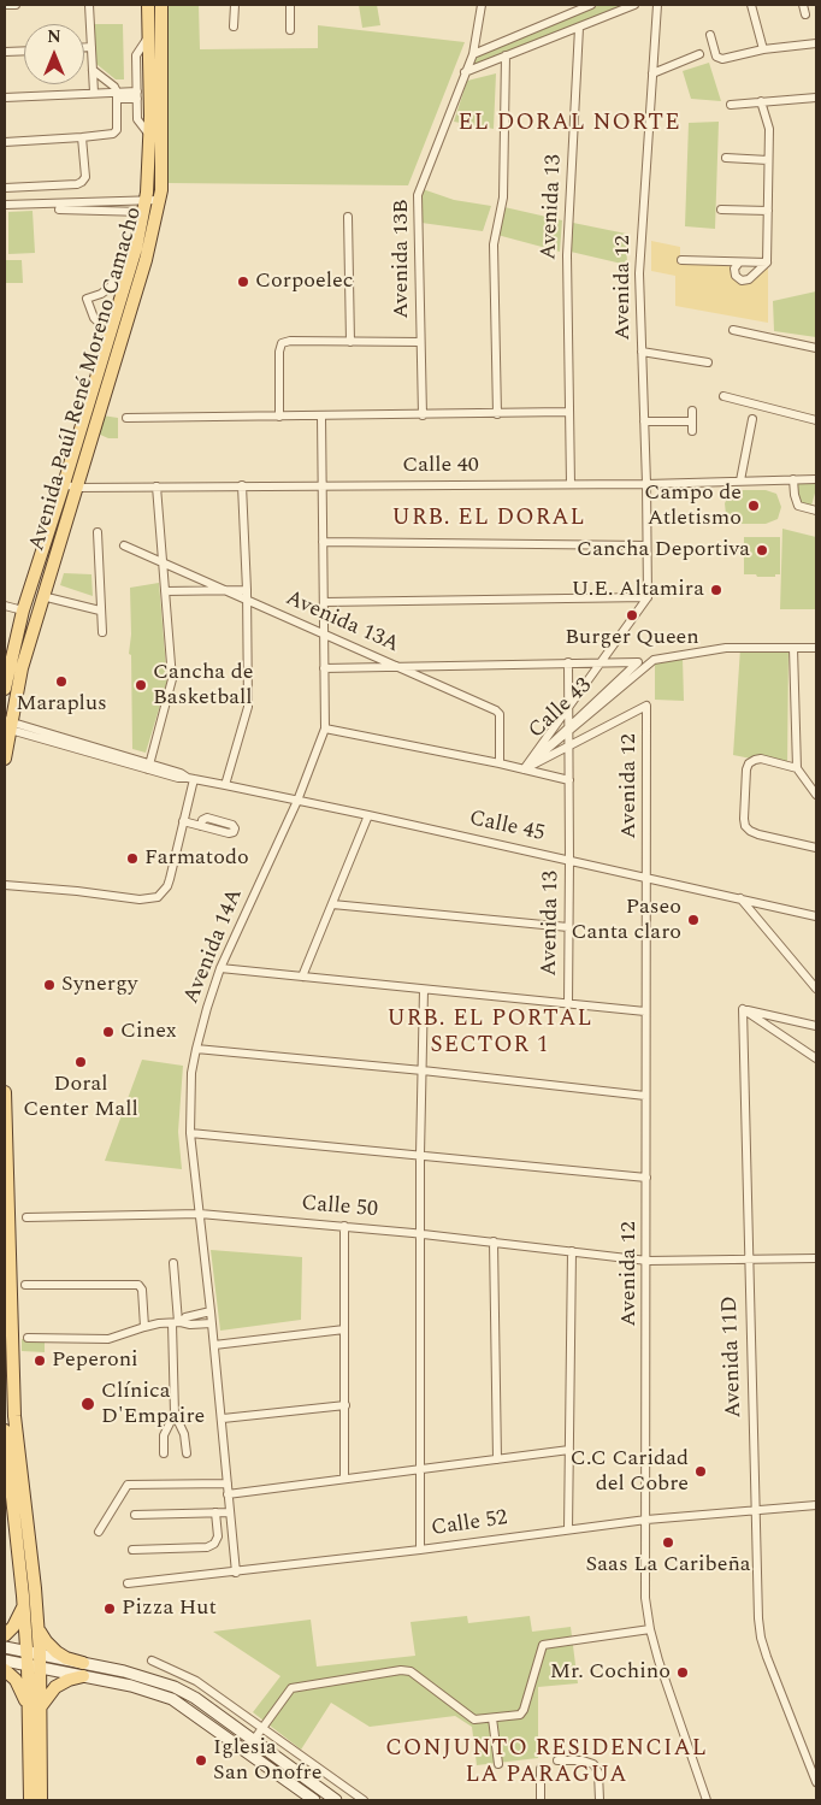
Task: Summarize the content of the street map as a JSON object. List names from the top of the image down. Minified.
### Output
{"streets":{"main road":["Avenida Paúl René Moreno Camacho"],"street":["Avenida 13","Avenida 13B","Avenida 12","Calle 40","Avenida 13A","Calle 43","Calle 45","Avenida 14A","Calle 50","Avenida 11D","Calle 52"]},"crossings":[["Avenida 13","Calle 40"],["Avenida 13","Calle 43"],["Avenida 13","Calle 45"],["Avenida 12","Calle 40"],["Avenida 12","Calle 43"],["Avenida 12","Calle 45"],["Avenida 12","Calle 50"],["Avenida 12","Calle 52"],["Avenida Paúl René Moreno Camacho","Calle 40"],["Avenida Paúl René Moreno Camacho","Calle 45"],["Calle 40","Avenida 14A"],["Calle 43","Avenida 14A"],["Calle 45","Avenida 14A"],["Avenida 14A","Calle 50"],["Avenida 14A","Calle 52"],["Calle 50","Avenida 11D"],["Avenida 11D","Calle 52"]],"districts":["EL DORAL NORTE","URB. EL DORAL","URB. EL PORTAL SECTOR 1","CONJUNTO RESIDENCIAL LA PARAGUA"],"places":["Corpoelec","Campo de Atletismo","Cancha Deportiva","U.E. Altamira","Burger Queen","Maraplus","Cancha de Basketball","Farmatodo","Paseo Canta claro","Synergy","Cinex","Doral Center Mall","Peperoni","Clínica D'Empaire","C.C Caridad del Cobre","Saas La Caribeña","Pizza Hut","Mr. Cochino","Iglesia San Onofre"],"north":"top"}
